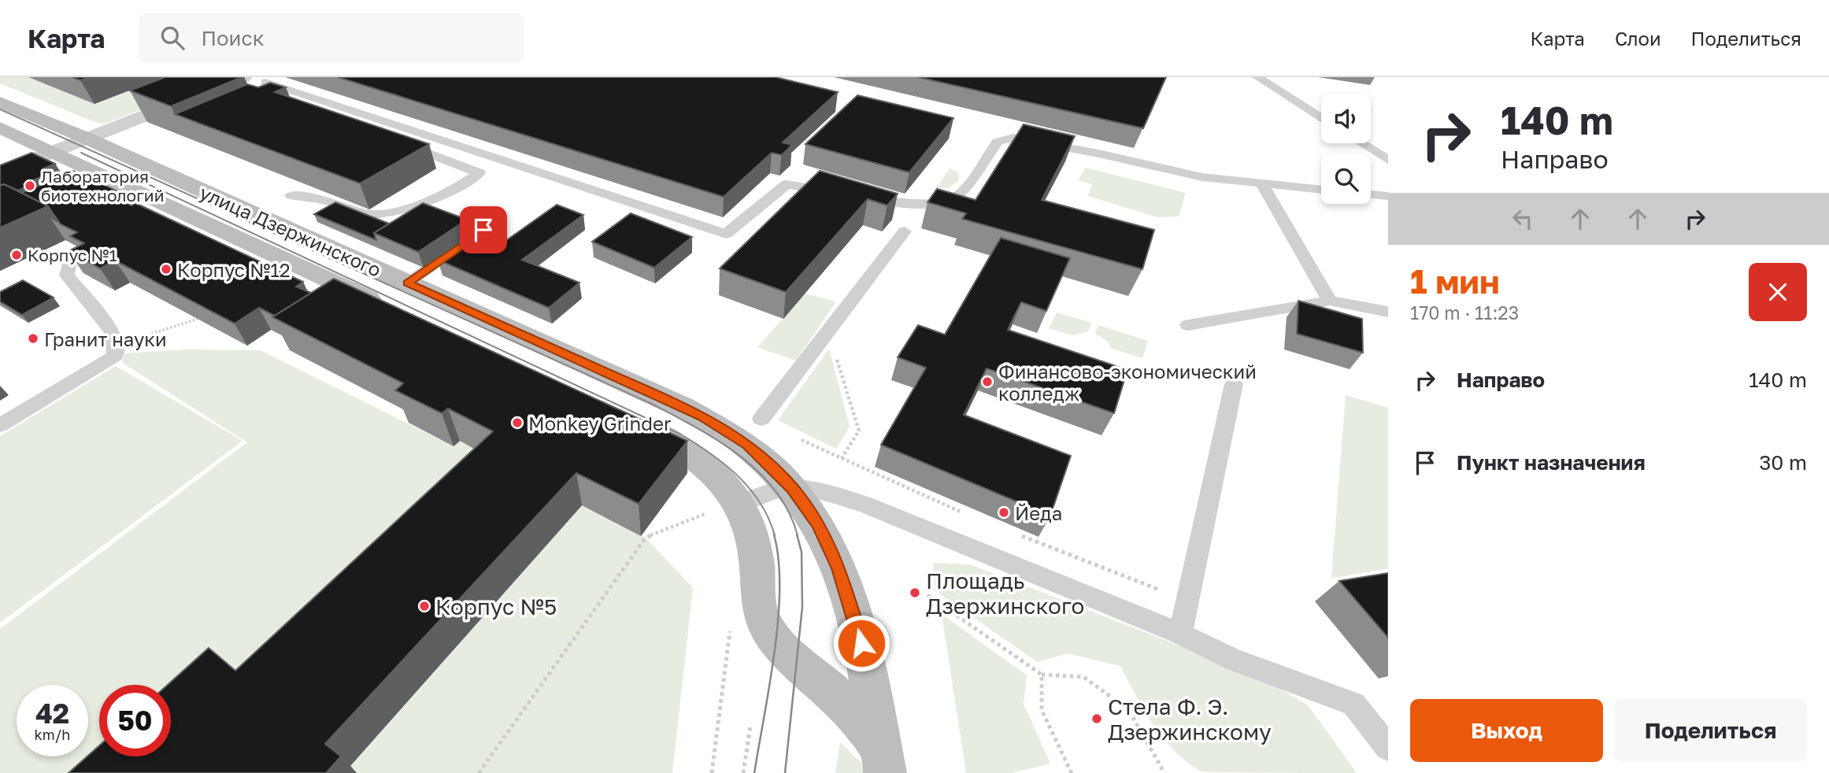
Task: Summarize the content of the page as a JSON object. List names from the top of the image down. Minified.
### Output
{"streets":{"main road":["улица Дзержинского"]},"places":["Лаборатория биотехнологий","Корпус №1","Корпус №12","Гранит науки","Финансово-экономический колледж","Monkey Grinder","Йеда","Площадь Дзержинского","Корпус №5","Стела Ф. Э. Дзержинскому"],"page":{"header":"Карта","search":"Поиск","nav":["Карта","Слои","Поделиться"],"turn":["140 m","Направо"],"heading":["1 мин","170 m · 11:23"],"list":[{"name":"Направо","value":"140 m"},{"name":"Пункт назначения","value":"30 m"}],"speed":"42 km/h","limit":"50","buttons":["Выход","Поделиться"]}}
